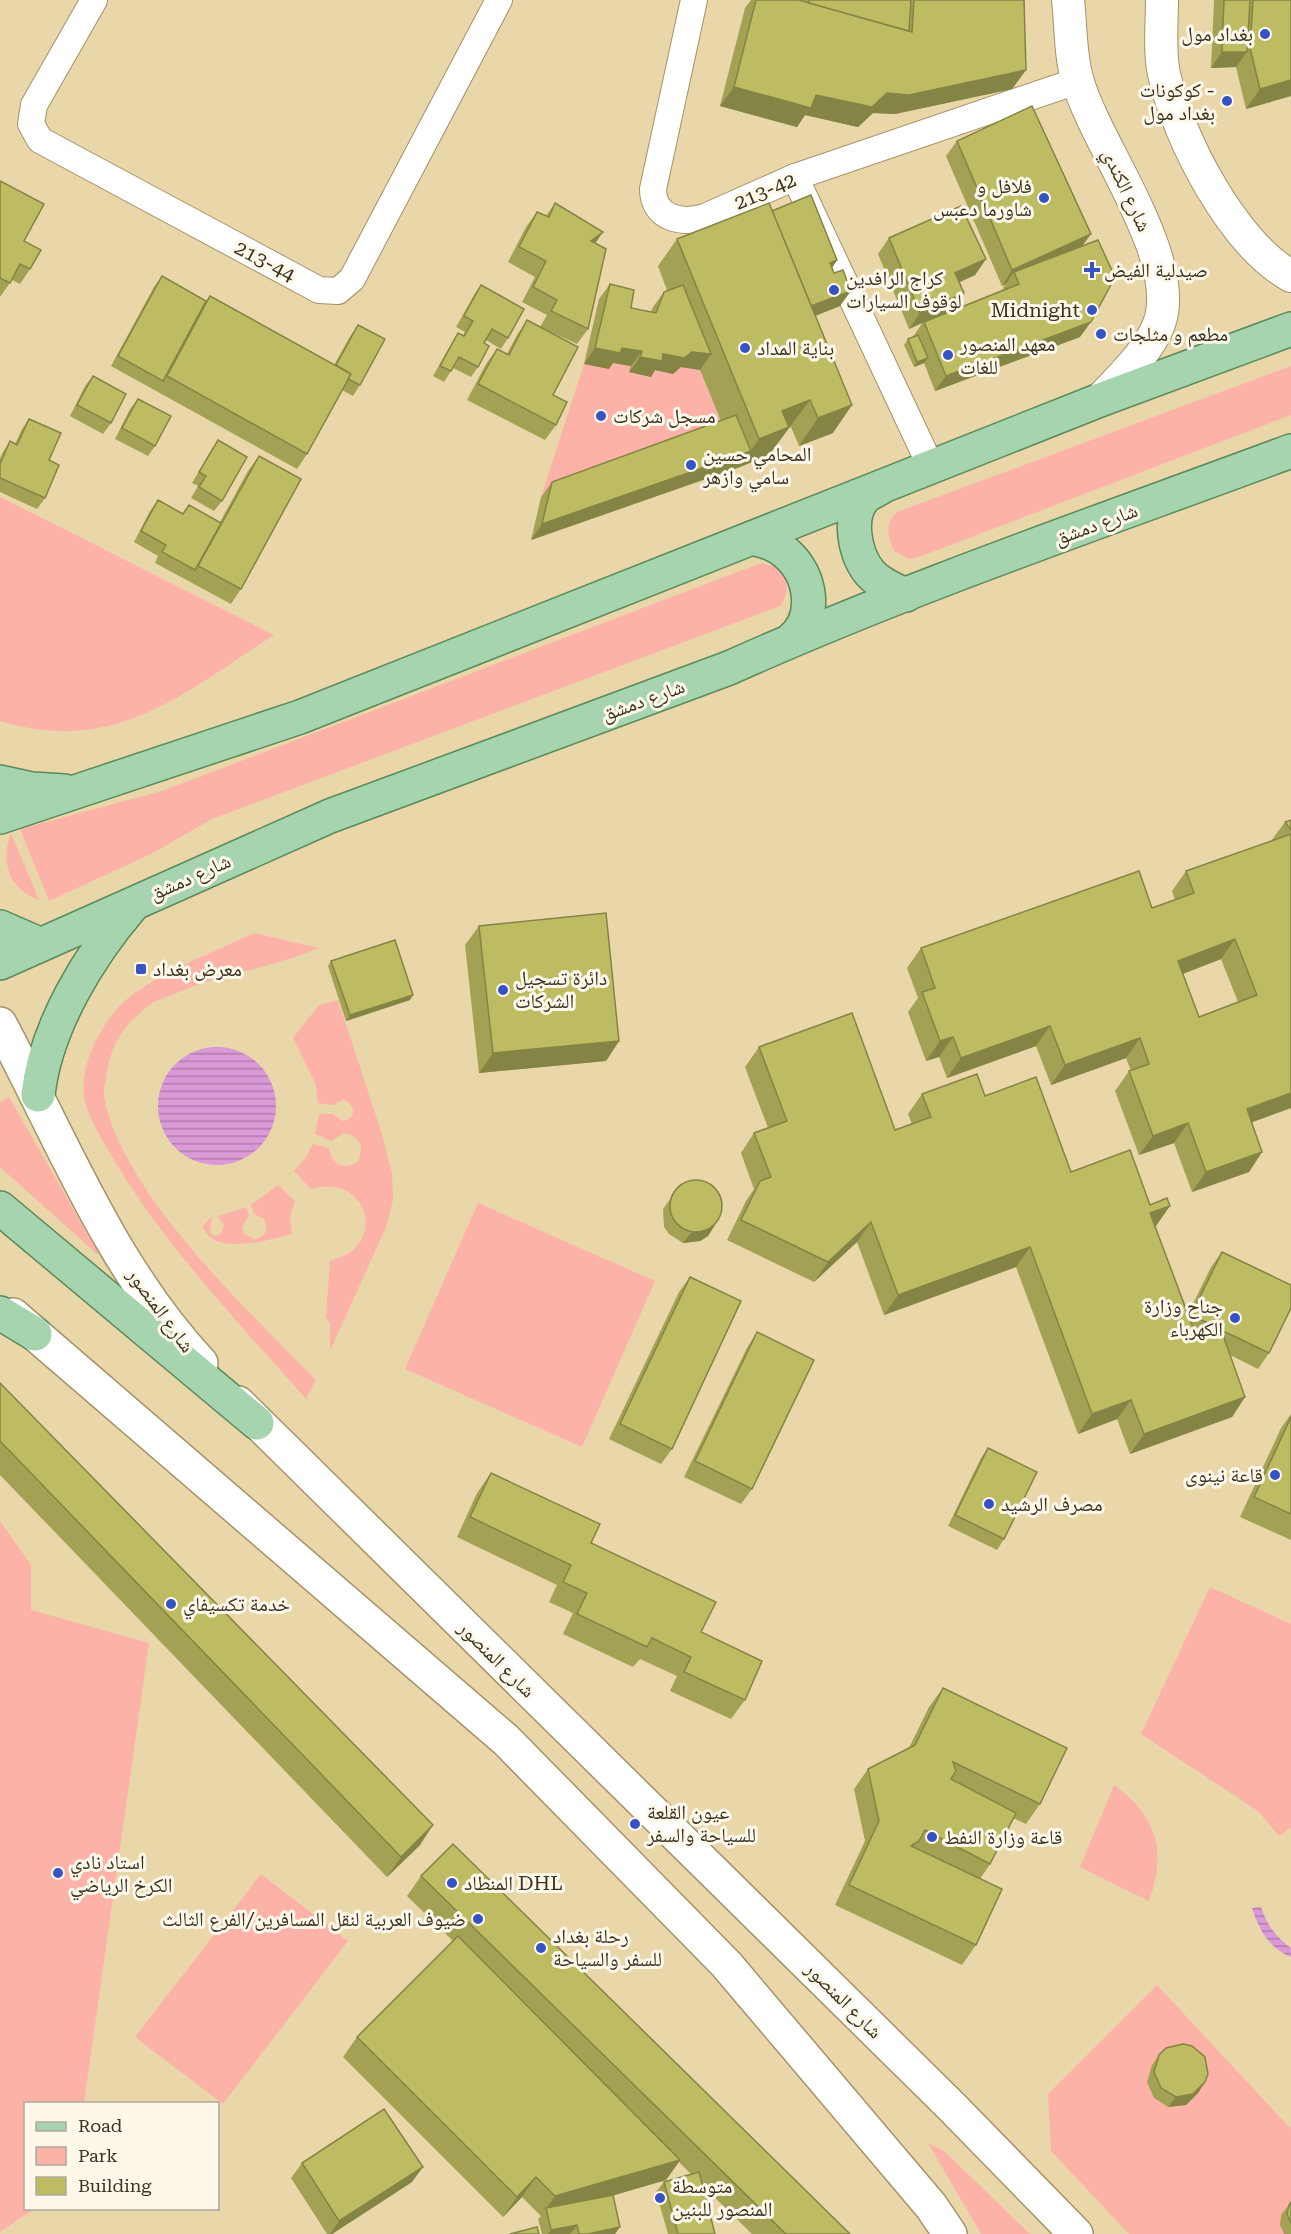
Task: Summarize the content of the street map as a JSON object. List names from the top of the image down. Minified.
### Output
{"streets":{"main road":["شارع دمشق","شارع المنصور"],"street":["شارع الكندي","213-42","213-44"]},"crossings":[["شارع الكندي","213-42"]],"places":{"other":["بغداد مول","كوكونات - بغداد مول","فلافل و شاورما دعبس","كراج الرافدين لوقوف السيارات","Midnight","مطعم و مثلجات","بناية المداد","معهد المنصور للغات","مسجل شركات","المحامي حسين سامي وازهر","دائرة تسجيل الشركات","جناح وزارة الكهرباء","قاعة نينوى","مصرف الرشيد","خدمة تكسيفاي","عيون القلعة للسياحة والسفر","قاعة وزارة النفط","استاد نادي الكرخ الرياضي","المنطاد DHL","ضيوف العربية لنقل المسافرين/الفرع الثالث","رحلة بغداد للسفر والسياحة","متوسطة المنصور للبنين"],"health":["صيدلية الفيض"],"transit":["معرض بغداد"]},"legend":["Road","Park","Building"]}
